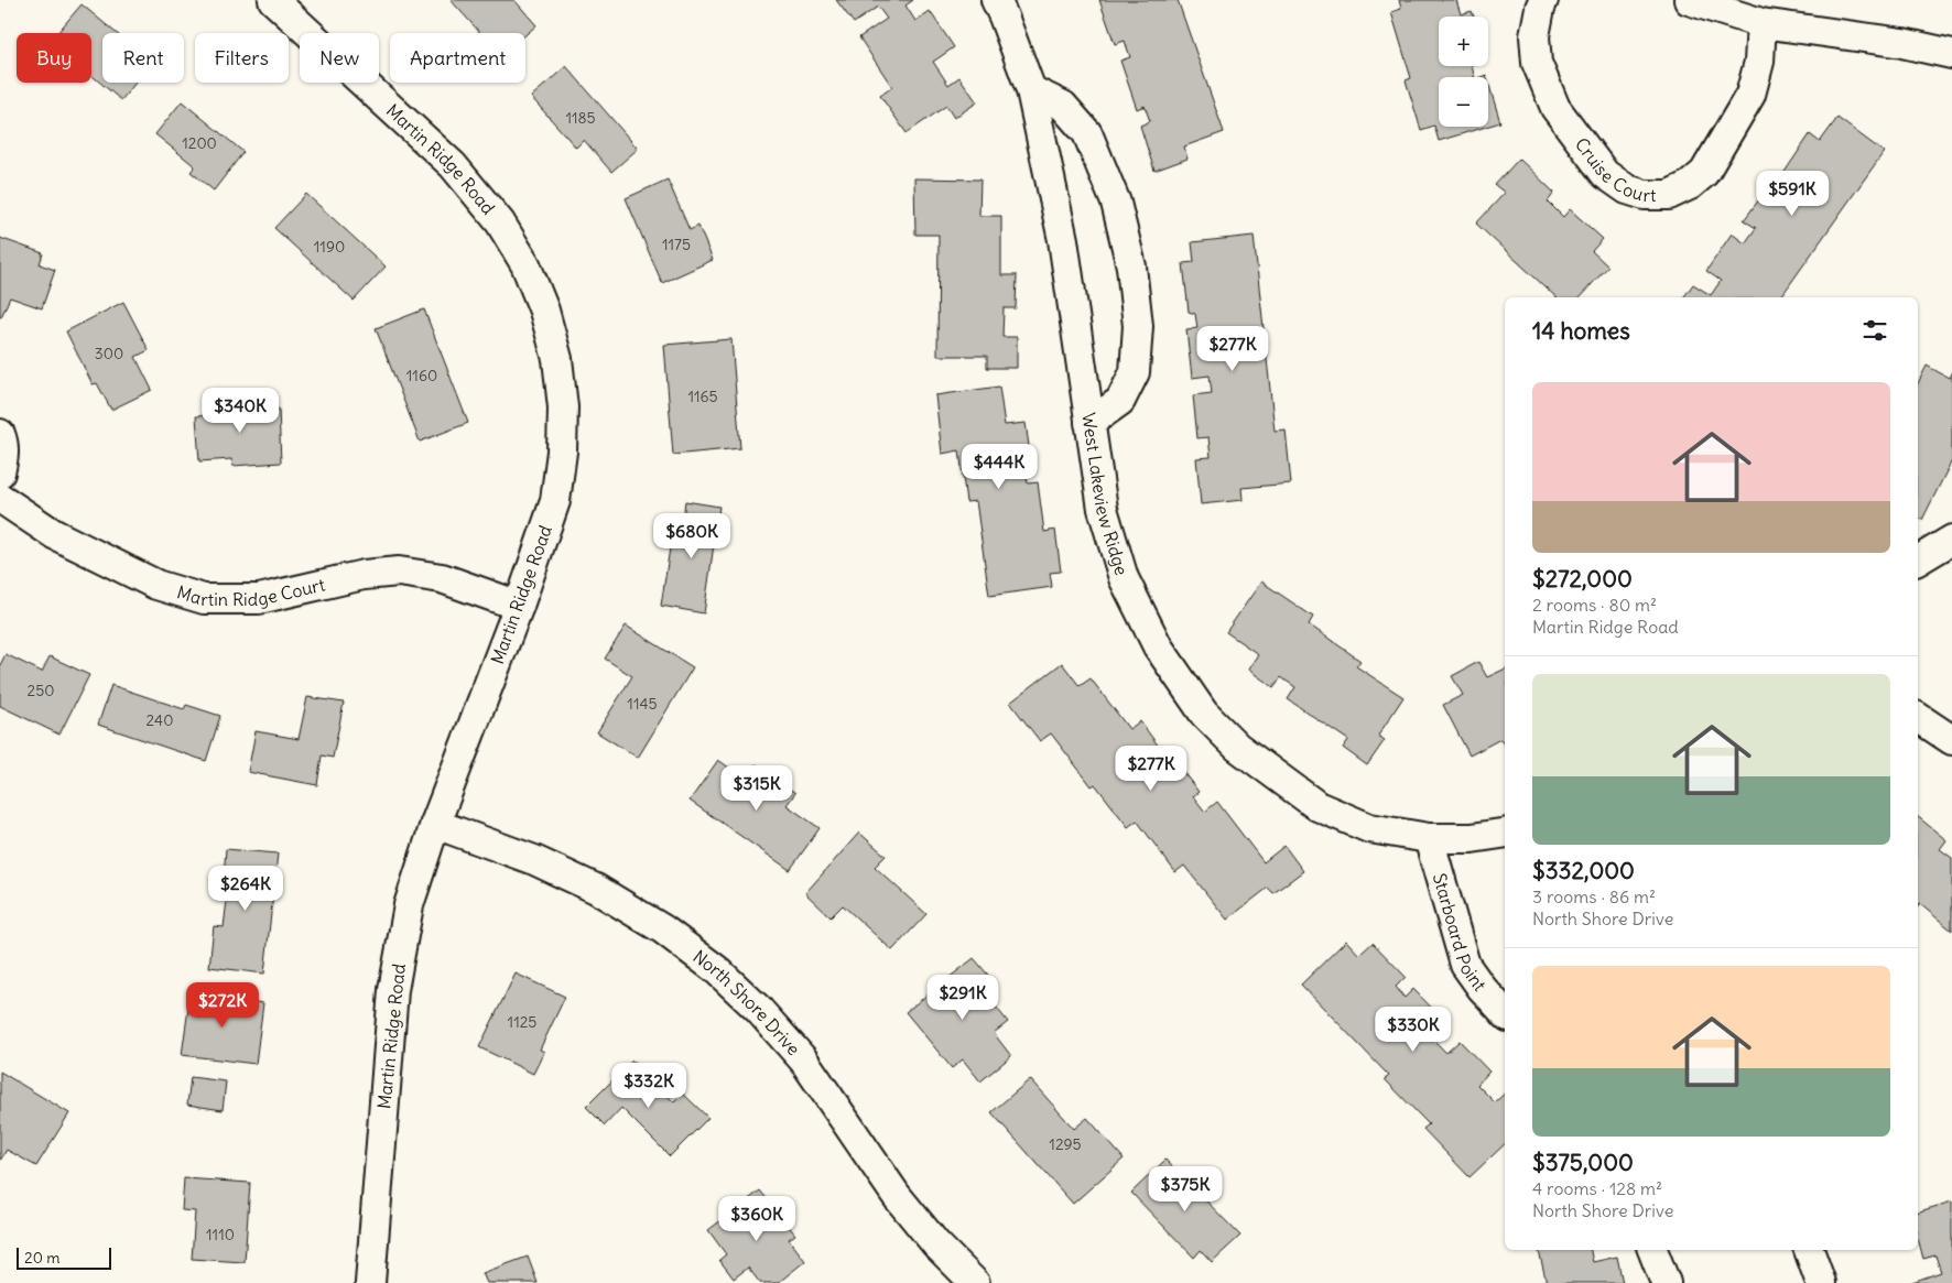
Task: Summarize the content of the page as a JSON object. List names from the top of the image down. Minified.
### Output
{"streets":{"street":["Martin Ridge Road","Cruise Court","West Lakeview Ridge","Martin Ridge Court","Starboard Point","North Shore Drive"]},"crossings":[["Martin Ridge Road","Martin Ridge Court"],["Martin Ridge Road","North Shore Drive"],["West Lakeview Ridge","Starboard Point"]],"house_numbers":["1185","1200","1175","1190","300","1160","1165","250","1145","240","1125","1295","1110"],"scale_bar":"20 m","page":{"map_buttons":["+","−"],"chip":["Buy","Rent","Filters","New","Apartment"],"price":["$591K","$277K","$340K","$444K","$680K","$277K","$315K","$264K","$291K","$272K","$330K","$332K","$375K","$360K"],"heading":"14 homes","list":[{"name":"$272,000","note":"2 rooms · 80 m² · Martin Ridge Road"},{"name":"$332,000","note":"3 rooms · 86 m² · North Shore Drive"},{"name":"$375,000","note":"4 rooms · 128 m² · North Shore Drive"}],"scale":"20 m"}}
